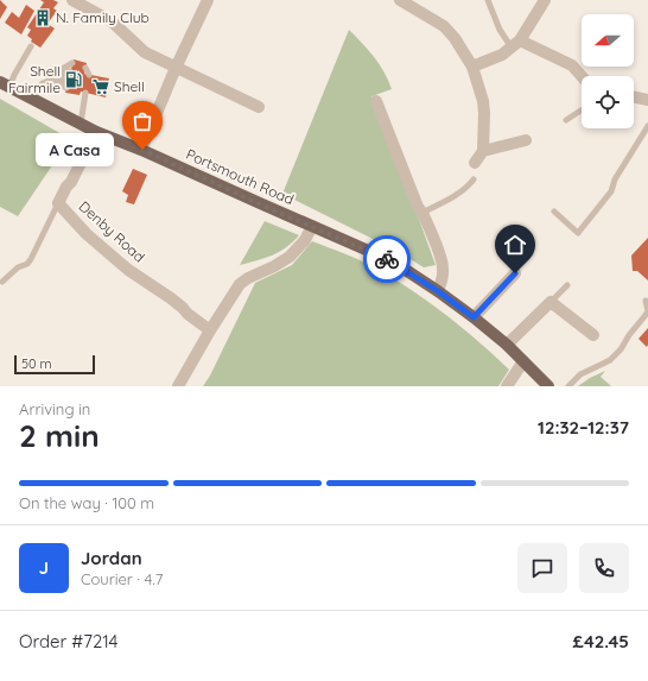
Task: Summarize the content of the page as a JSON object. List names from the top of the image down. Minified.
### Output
{"streets":{"main road":["Portsmouth Road"],"street":["Denby Road"]},"crossings":[["Portsmouth Road","Denby Road"]],"places":{"building":["N. Family Club"],"fuel station":["Shell Fairmile"],"supermarket":["Shell"],"other":["A Casa"]},"scale_bar":"50 m","north":"left","page":{"bubble":"A Casa","scale":"50 m","heading":["2 min","Arriving in","12:32–12:37"],"panel":["Jordan","Courier · 4.7","Order #7214","£42.45"],"bar":"On the way · 100 m","round":"J"}}
